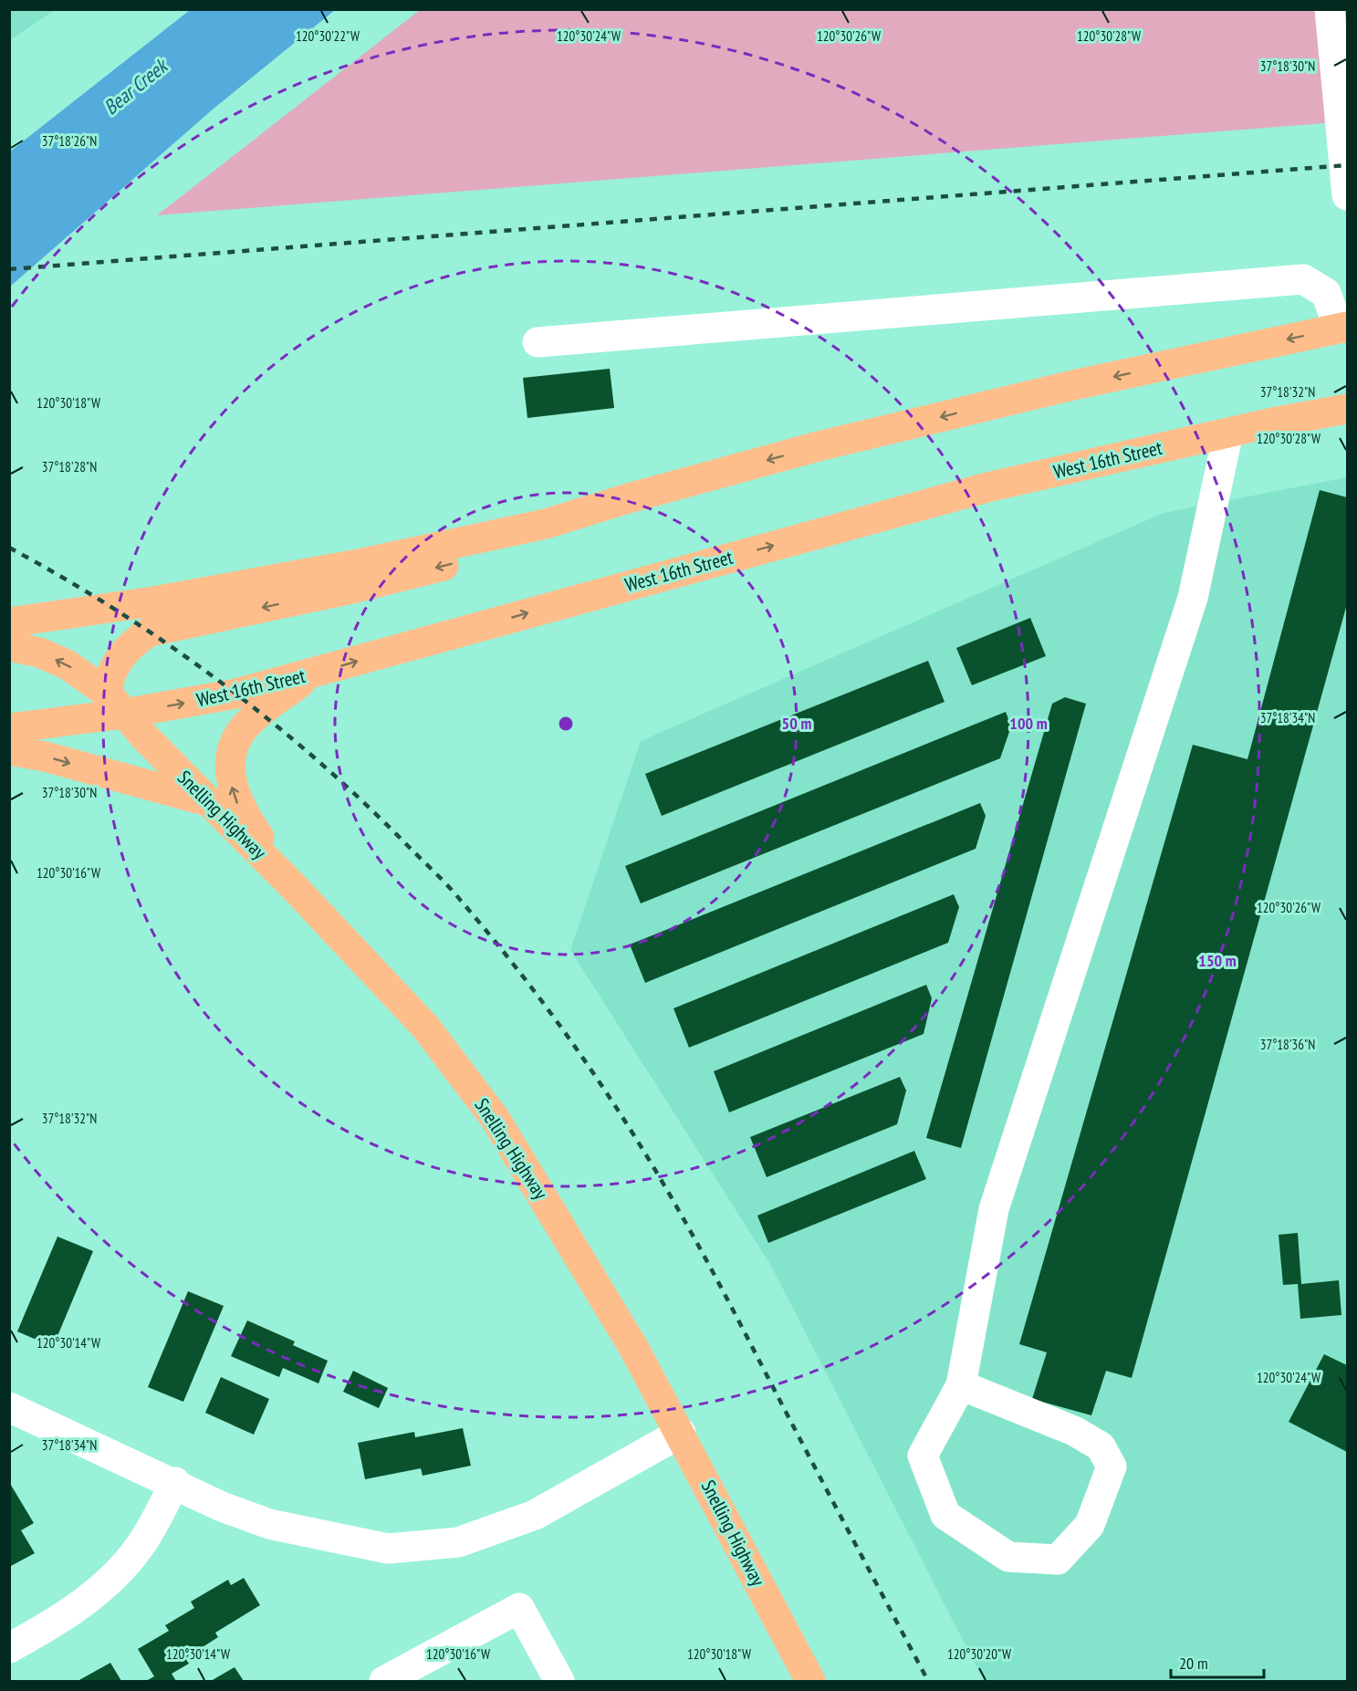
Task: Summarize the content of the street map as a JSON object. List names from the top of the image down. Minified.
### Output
{"streets":{"main road":["West 16th Street","Snelling Highway"]},"crossings":[["West 16th Street","Snelling Highway"]],"water":["Bear Creek"],"scale_bar":"20 m","coordinates":["120°30'22\"W","120°30'24\"W","120°30'26\"W","120°30'28\"W","37°18'30\"N","37°18'26\"N","37°18'32\"N","120°30'18\"W","37°18'28\"N","37°18'34\"N","120°30'16\"W","37°18'36\"N","120°30'14\"W","120°30'20\"W"],"rings":["50 m","100 m","150 m"]}
